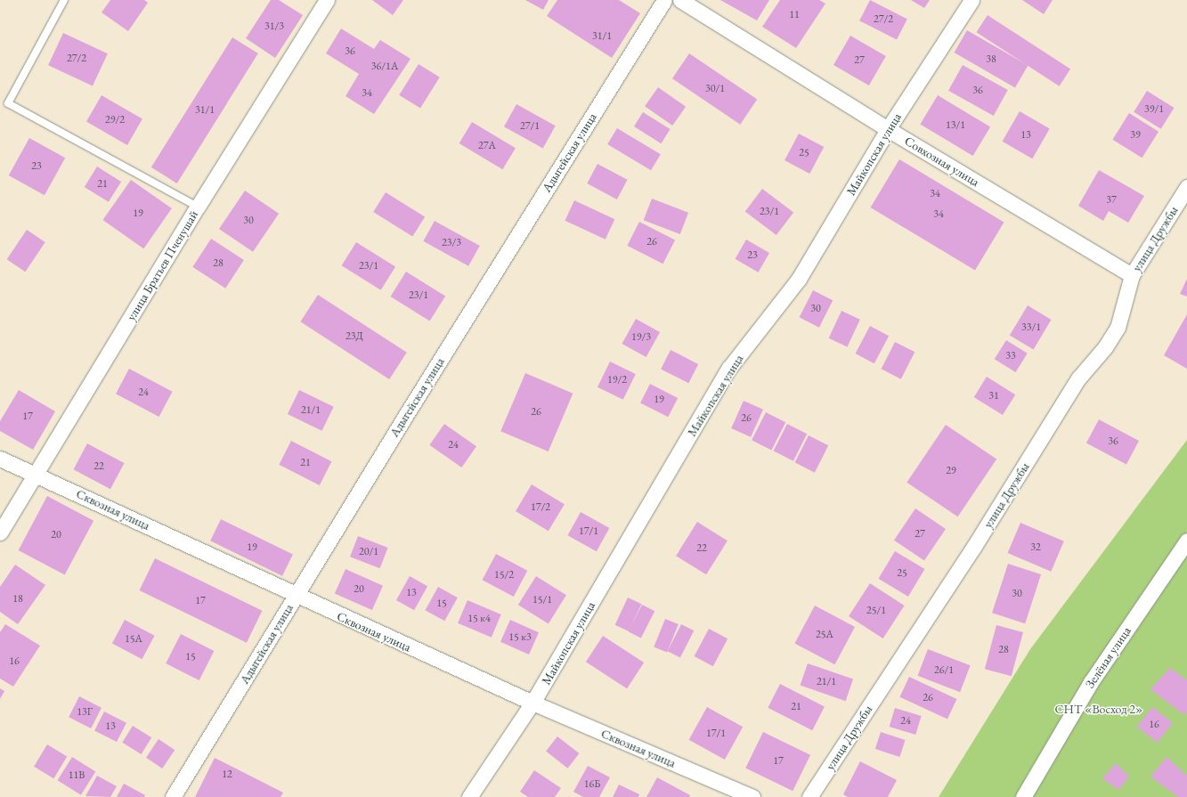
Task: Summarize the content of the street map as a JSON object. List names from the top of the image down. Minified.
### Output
{"streets":{"street":["Адыгейская улица","Майкопская улица","Совхозная улица","улица Дружбы","улица Братьев Пченушай","Сквозная улица","Зелёная улица"]},"crossings":[["Адыгейская улица","Сквозная улица"],["Майкопская улица","Совхозная улица"],["Майкопская улица","Сквозная улица"],["Совхозная улица","улица Дружбы"],["улица Братьев Пченушай","Сквозная улица"]],"parks":["СНТ «Восход 2»"],"house_numbers":["11","27/2","31/3","31/1","36","27/2","38","27","36/1А","30/1","36","34","39/1","31/1","29/2","13/1","27/1","13","39","27А","25","23","21","34","37","23/1","19","34","30","26","23/3","23","28","23/1","23/1","30","33/1","23Д","19/3","33","19/2","24","31","19","21/1","26","17","26","36","24","21","22","29","17/2","17/1","27","20","19","32","22","20/1","25","15/2","20","13","30","18","15/1","17","15","25/1","15 к4","25А","15 к3","15А","28","15","16","26/1","21/1","26","21","13Г","24","16","13","17/1","17","12","11В","16Б"]}
